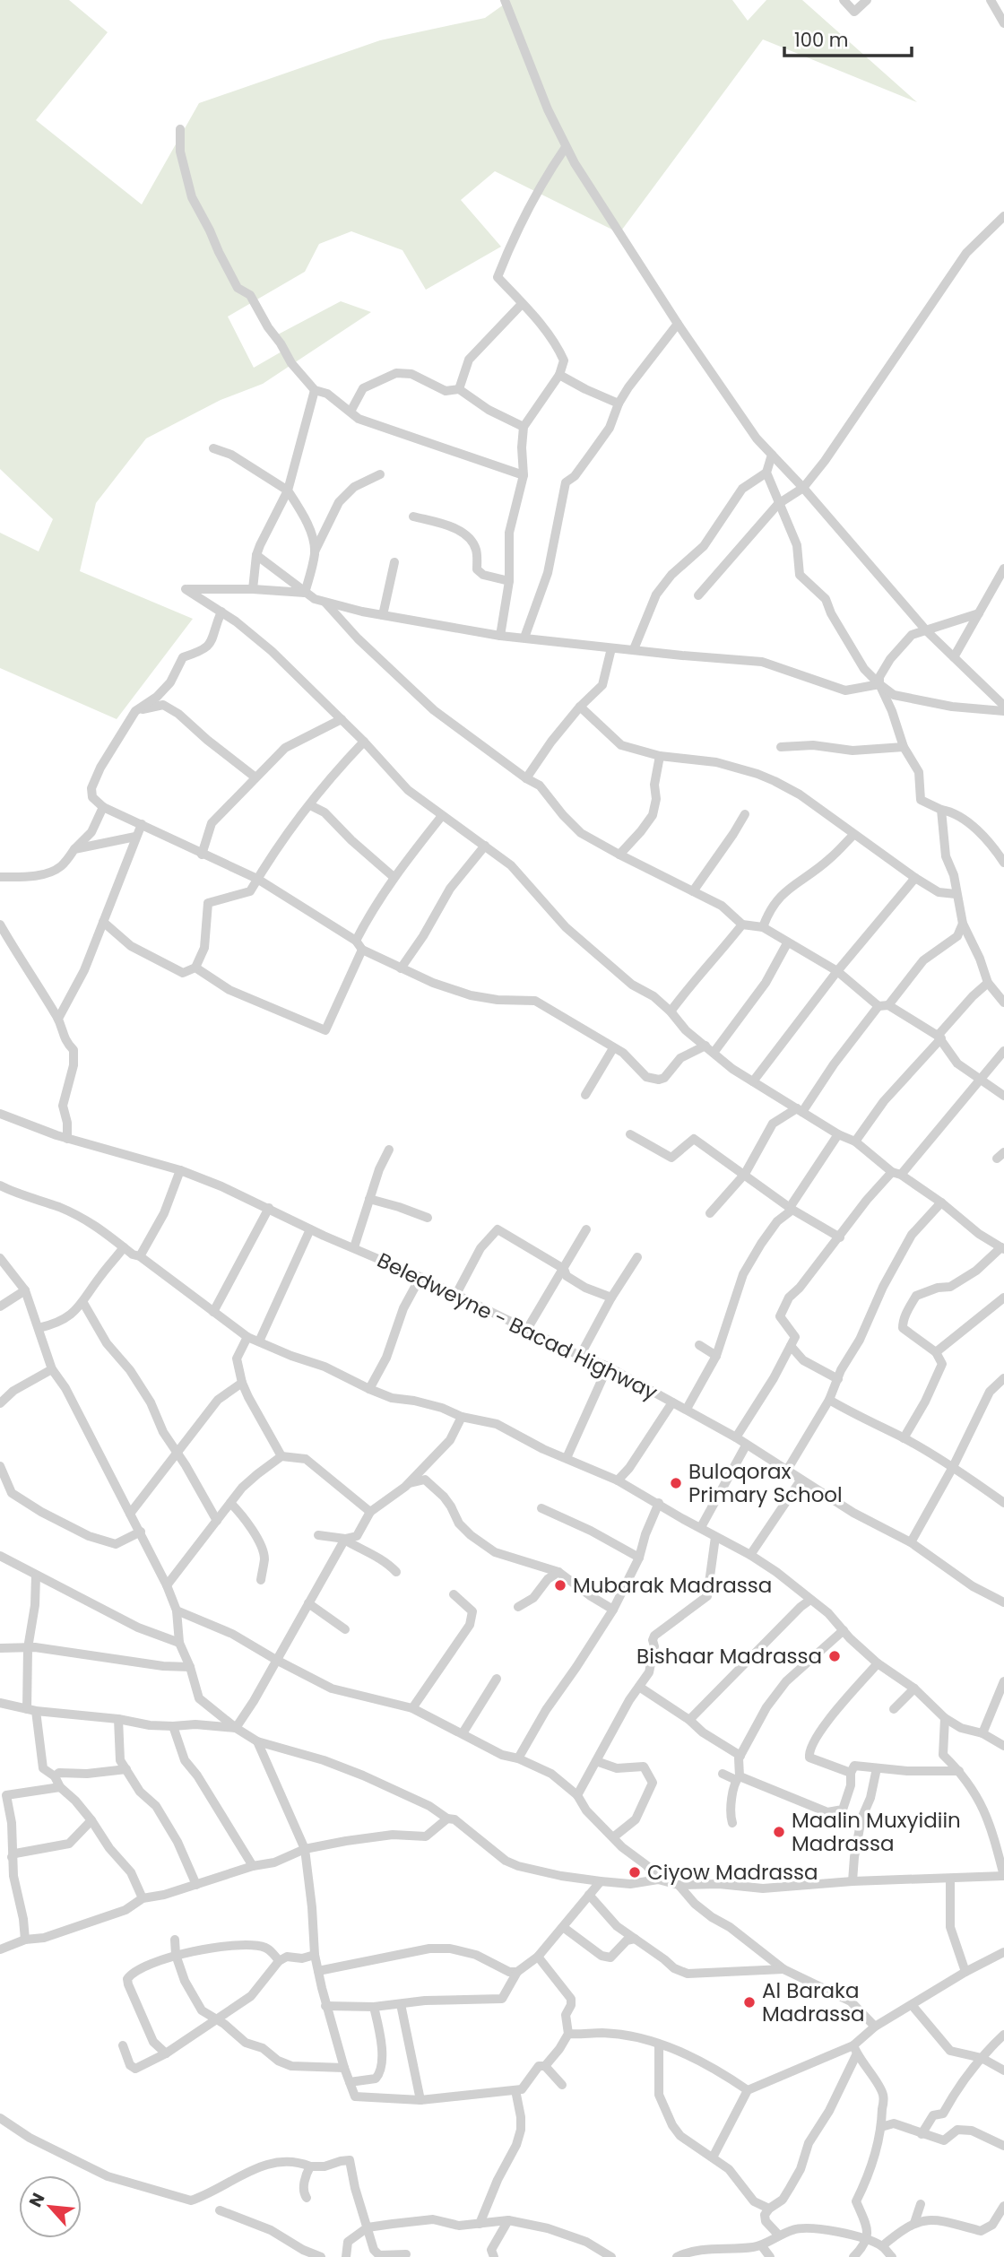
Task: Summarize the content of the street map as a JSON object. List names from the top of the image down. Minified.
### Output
{"streets":{"street":["Beledweyne - Bacad Highway"]},"places":["Buloqorax Primary School","Mubarak Madrassa","Bishaar Madrassa","Maalin Muxyidiin Madrassa","Ciyow Madrassa","Al Baraka Madrassa"],"scale_bar":"100 m","north":"top left"}
